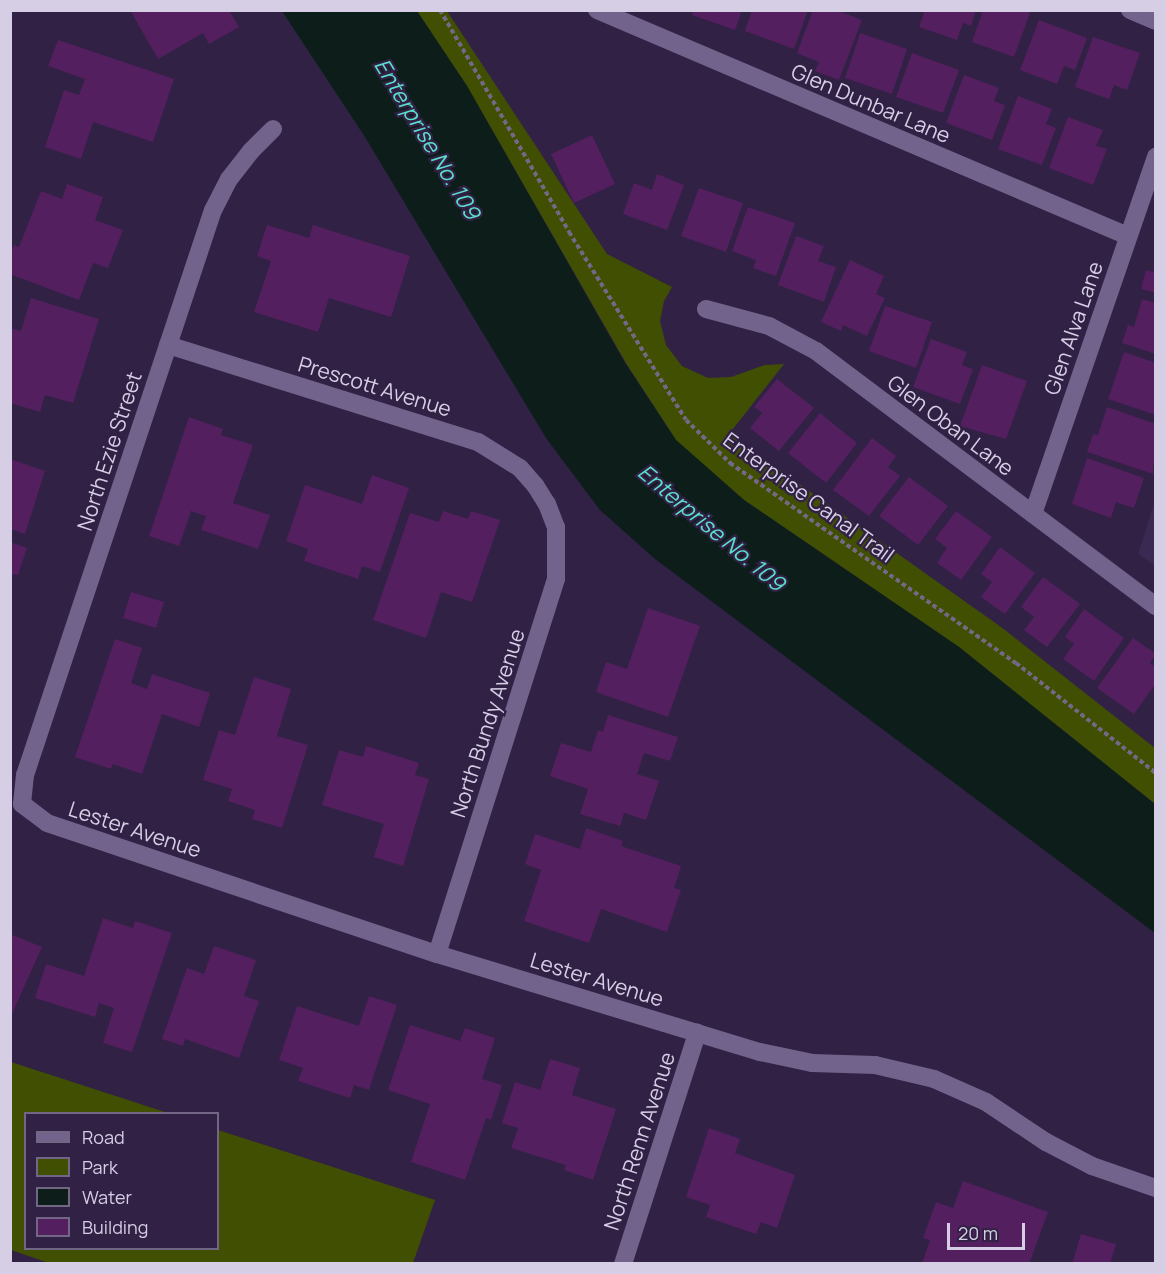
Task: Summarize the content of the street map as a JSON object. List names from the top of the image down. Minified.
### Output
{"streets":{"street":["Glen Dunbar Lane","Glen Alva Lane","Prescott Avenue","Glen Oban Lane","North Ezie Street","North Bundy Avenue","Lester Avenue","North Renn Avenue"],"path":["Enterprise Canal Trail"]},"crossings":[["Glen Dunbar Lane","Glen Alva Lane"],["Glen Alva Lane","Glen Oban Lane"],["Prescott Avenue","North Ezie Street"],["Prescott Avenue","North Bundy Avenue"],["North Ezie Street","Lester Avenue"],["North Bundy Avenue","Lester Avenue"],["Lester Avenue","North Renn Avenue"]],"water":["Enterprise No. 109"],"legend":["Road","Park","Water","Building"],"scale_bar":"20 m"}
